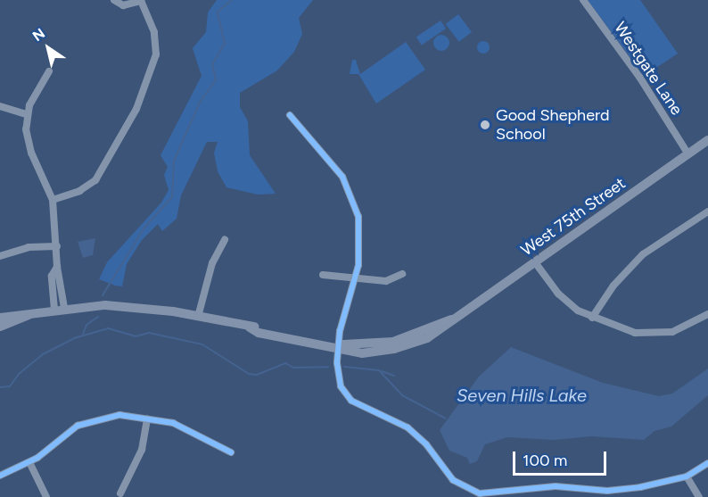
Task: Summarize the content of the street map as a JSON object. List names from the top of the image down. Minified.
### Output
{"streets":{"main road":["West 75th Street"],"street":["Westgate Lane"]},"crossings":[["Westgate Lane","West 75th Street"]],"water":["Seven Hills Lake"],"places":["Good Shepherd School"],"scale_bar":"100 m","north":"top left"}
